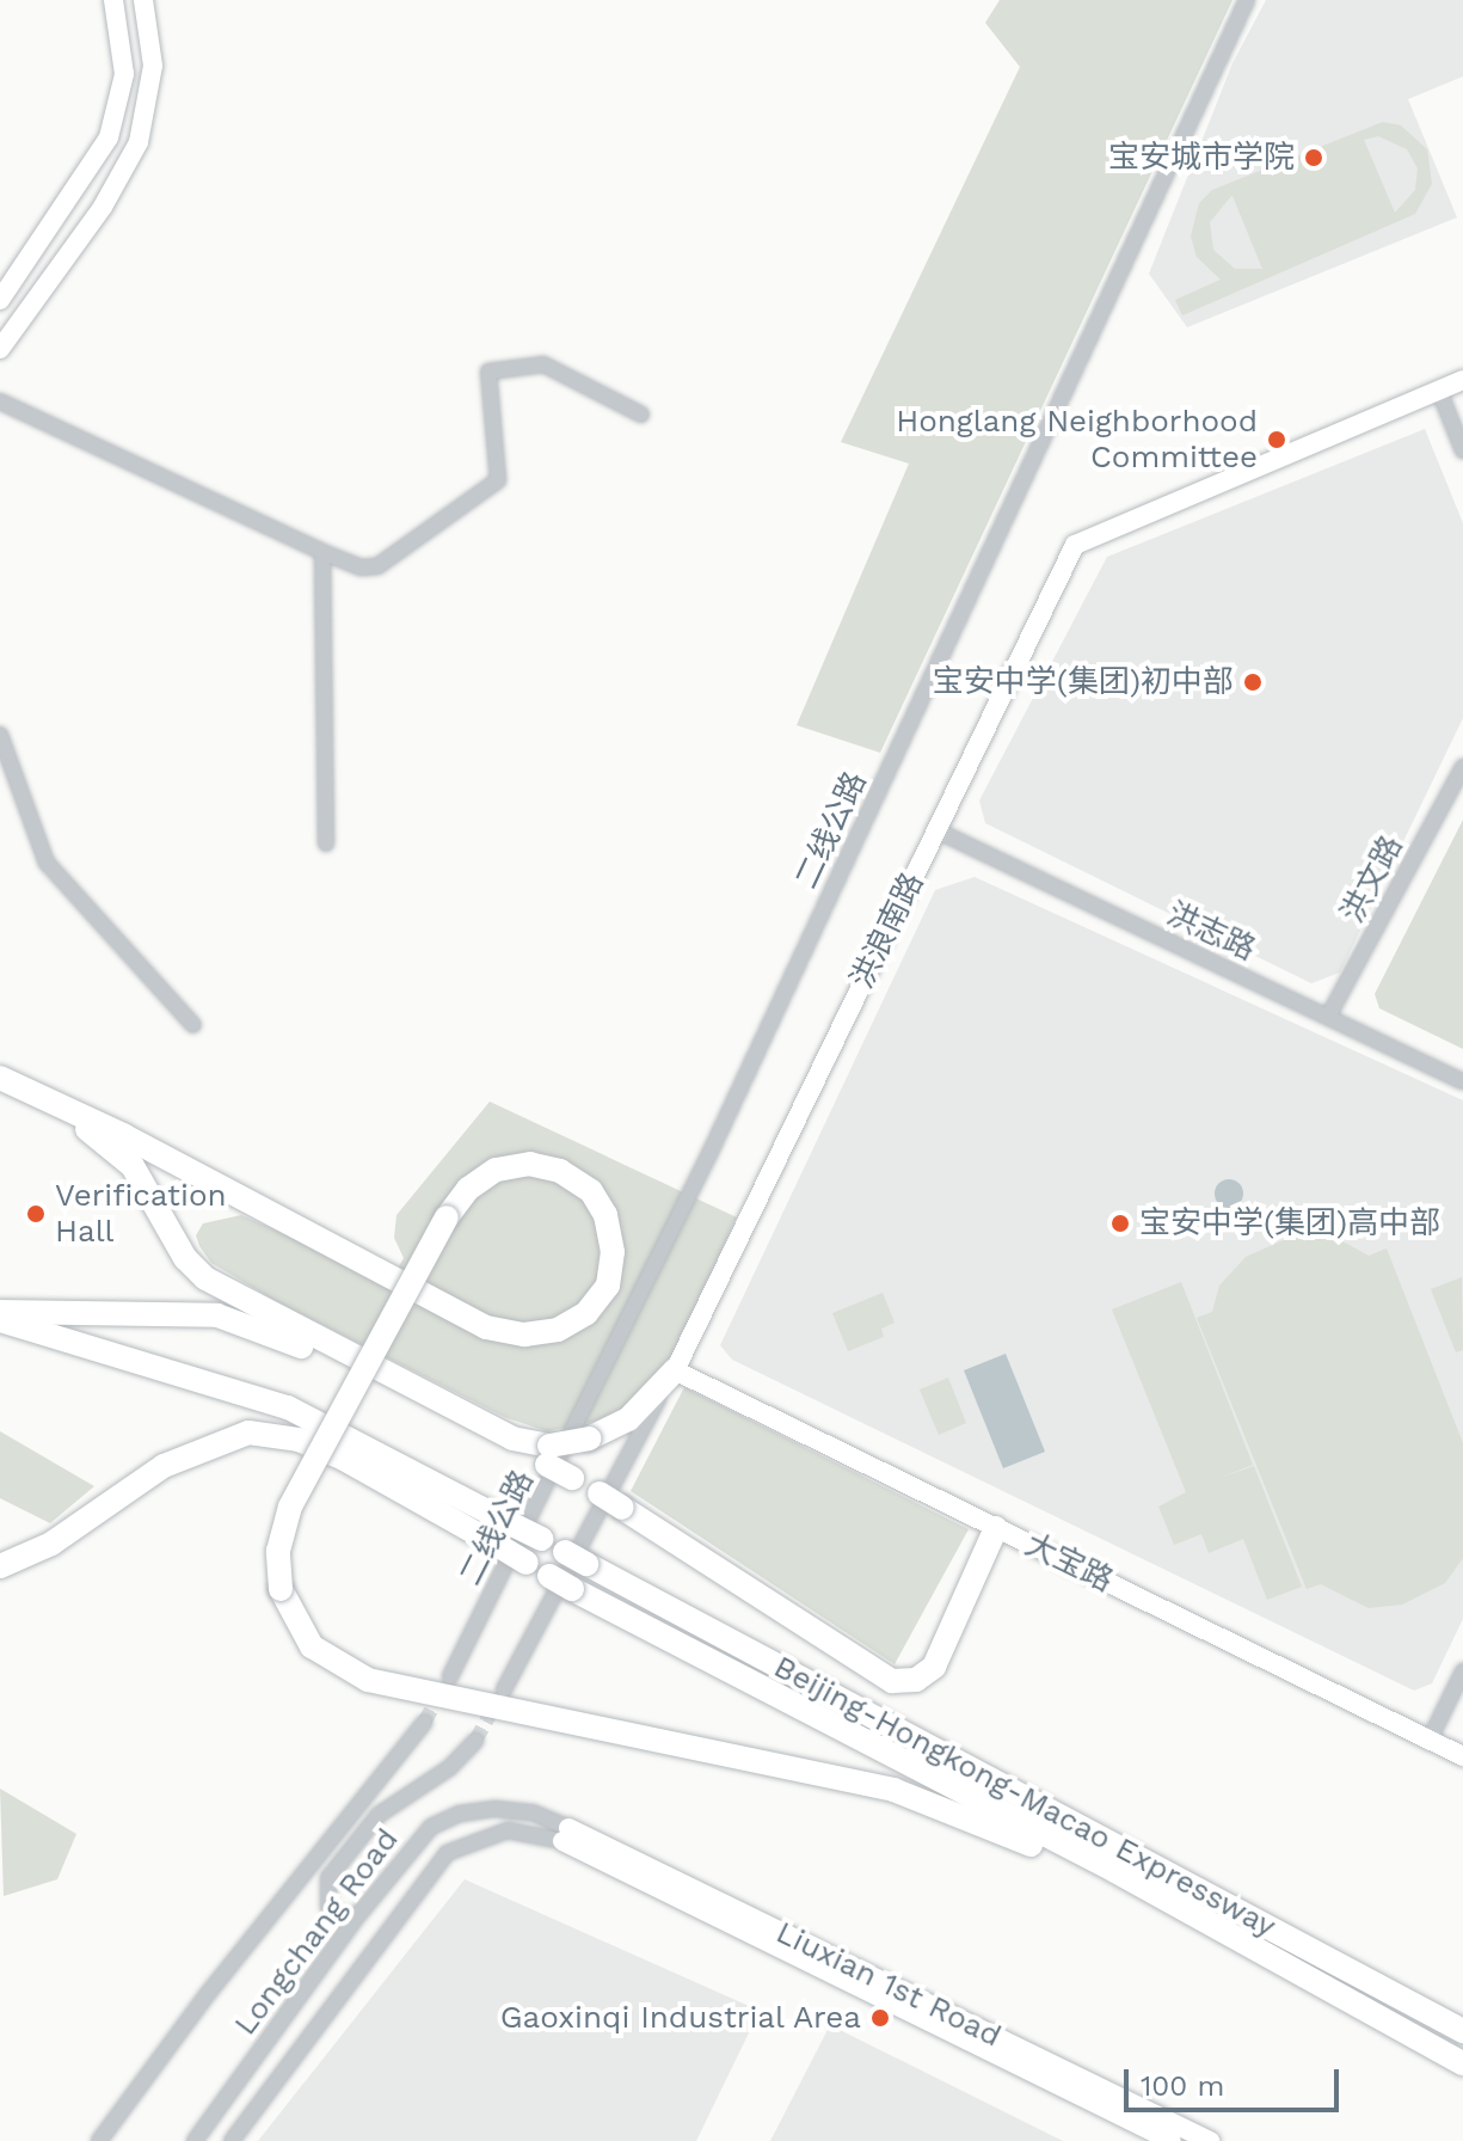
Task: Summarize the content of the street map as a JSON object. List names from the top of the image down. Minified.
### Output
{"streets":{"highway":["Beijing-Hongkong-Macao Expressway"],"main road":["洪浪南路","大宝路","Liuxian 1st Road"],"street":["二线公路","洪文路","洪志路","Longchang Road"]},"crossings":[["洪文路","洪志路"],["洪浪南路","洪志路"],["洪浪南路","大宝路"],["Longchang Road","Liuxian 1st Road"]],"places":["宝安城市学院","Honglang Neighborhood Committee","宝安中学(集团)初中部","Verification Hall","宝安中学(集团)高中部","Gaoxinqi Industrial Area"],"scale_bar":"100 m"}
